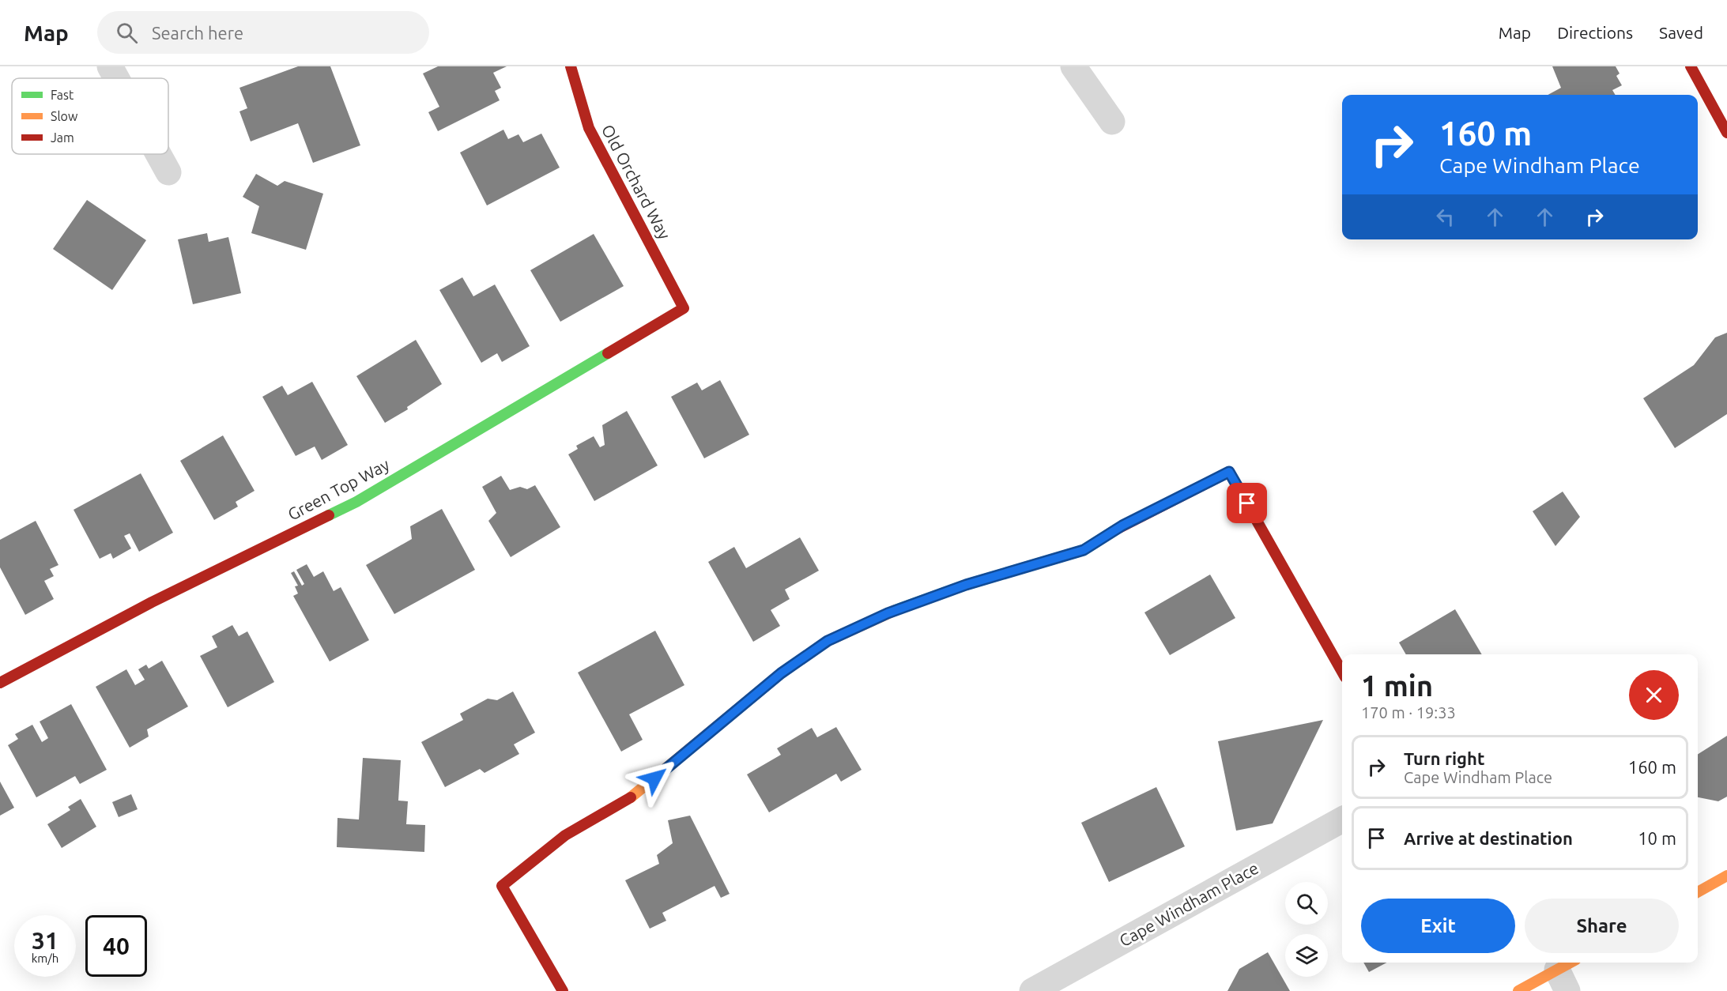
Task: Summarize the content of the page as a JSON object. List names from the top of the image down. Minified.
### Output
{"streets":{"street":["Old Orchard Way","Green Top Way","Cape Windham Place"]},"crossings":[["Old Orchard Way","Green Top Way"]],"legend":["Fast","Slow","Jam"],"page":{"header":"Map","search":"Search here","nav":["Map","Directions","Saved"],"turn":["160 m","Cape Windham Place"],"heading":["1 min","170 m · 19:33"],"list":[{"name":"Turn right","note":"Cape Windham Place","value":"160 m"},{"name":"Arrive at destination","value":"10 m"}],"buttons":["Exit","Share"],"speed":"31 km/h","limit":"40"}}
